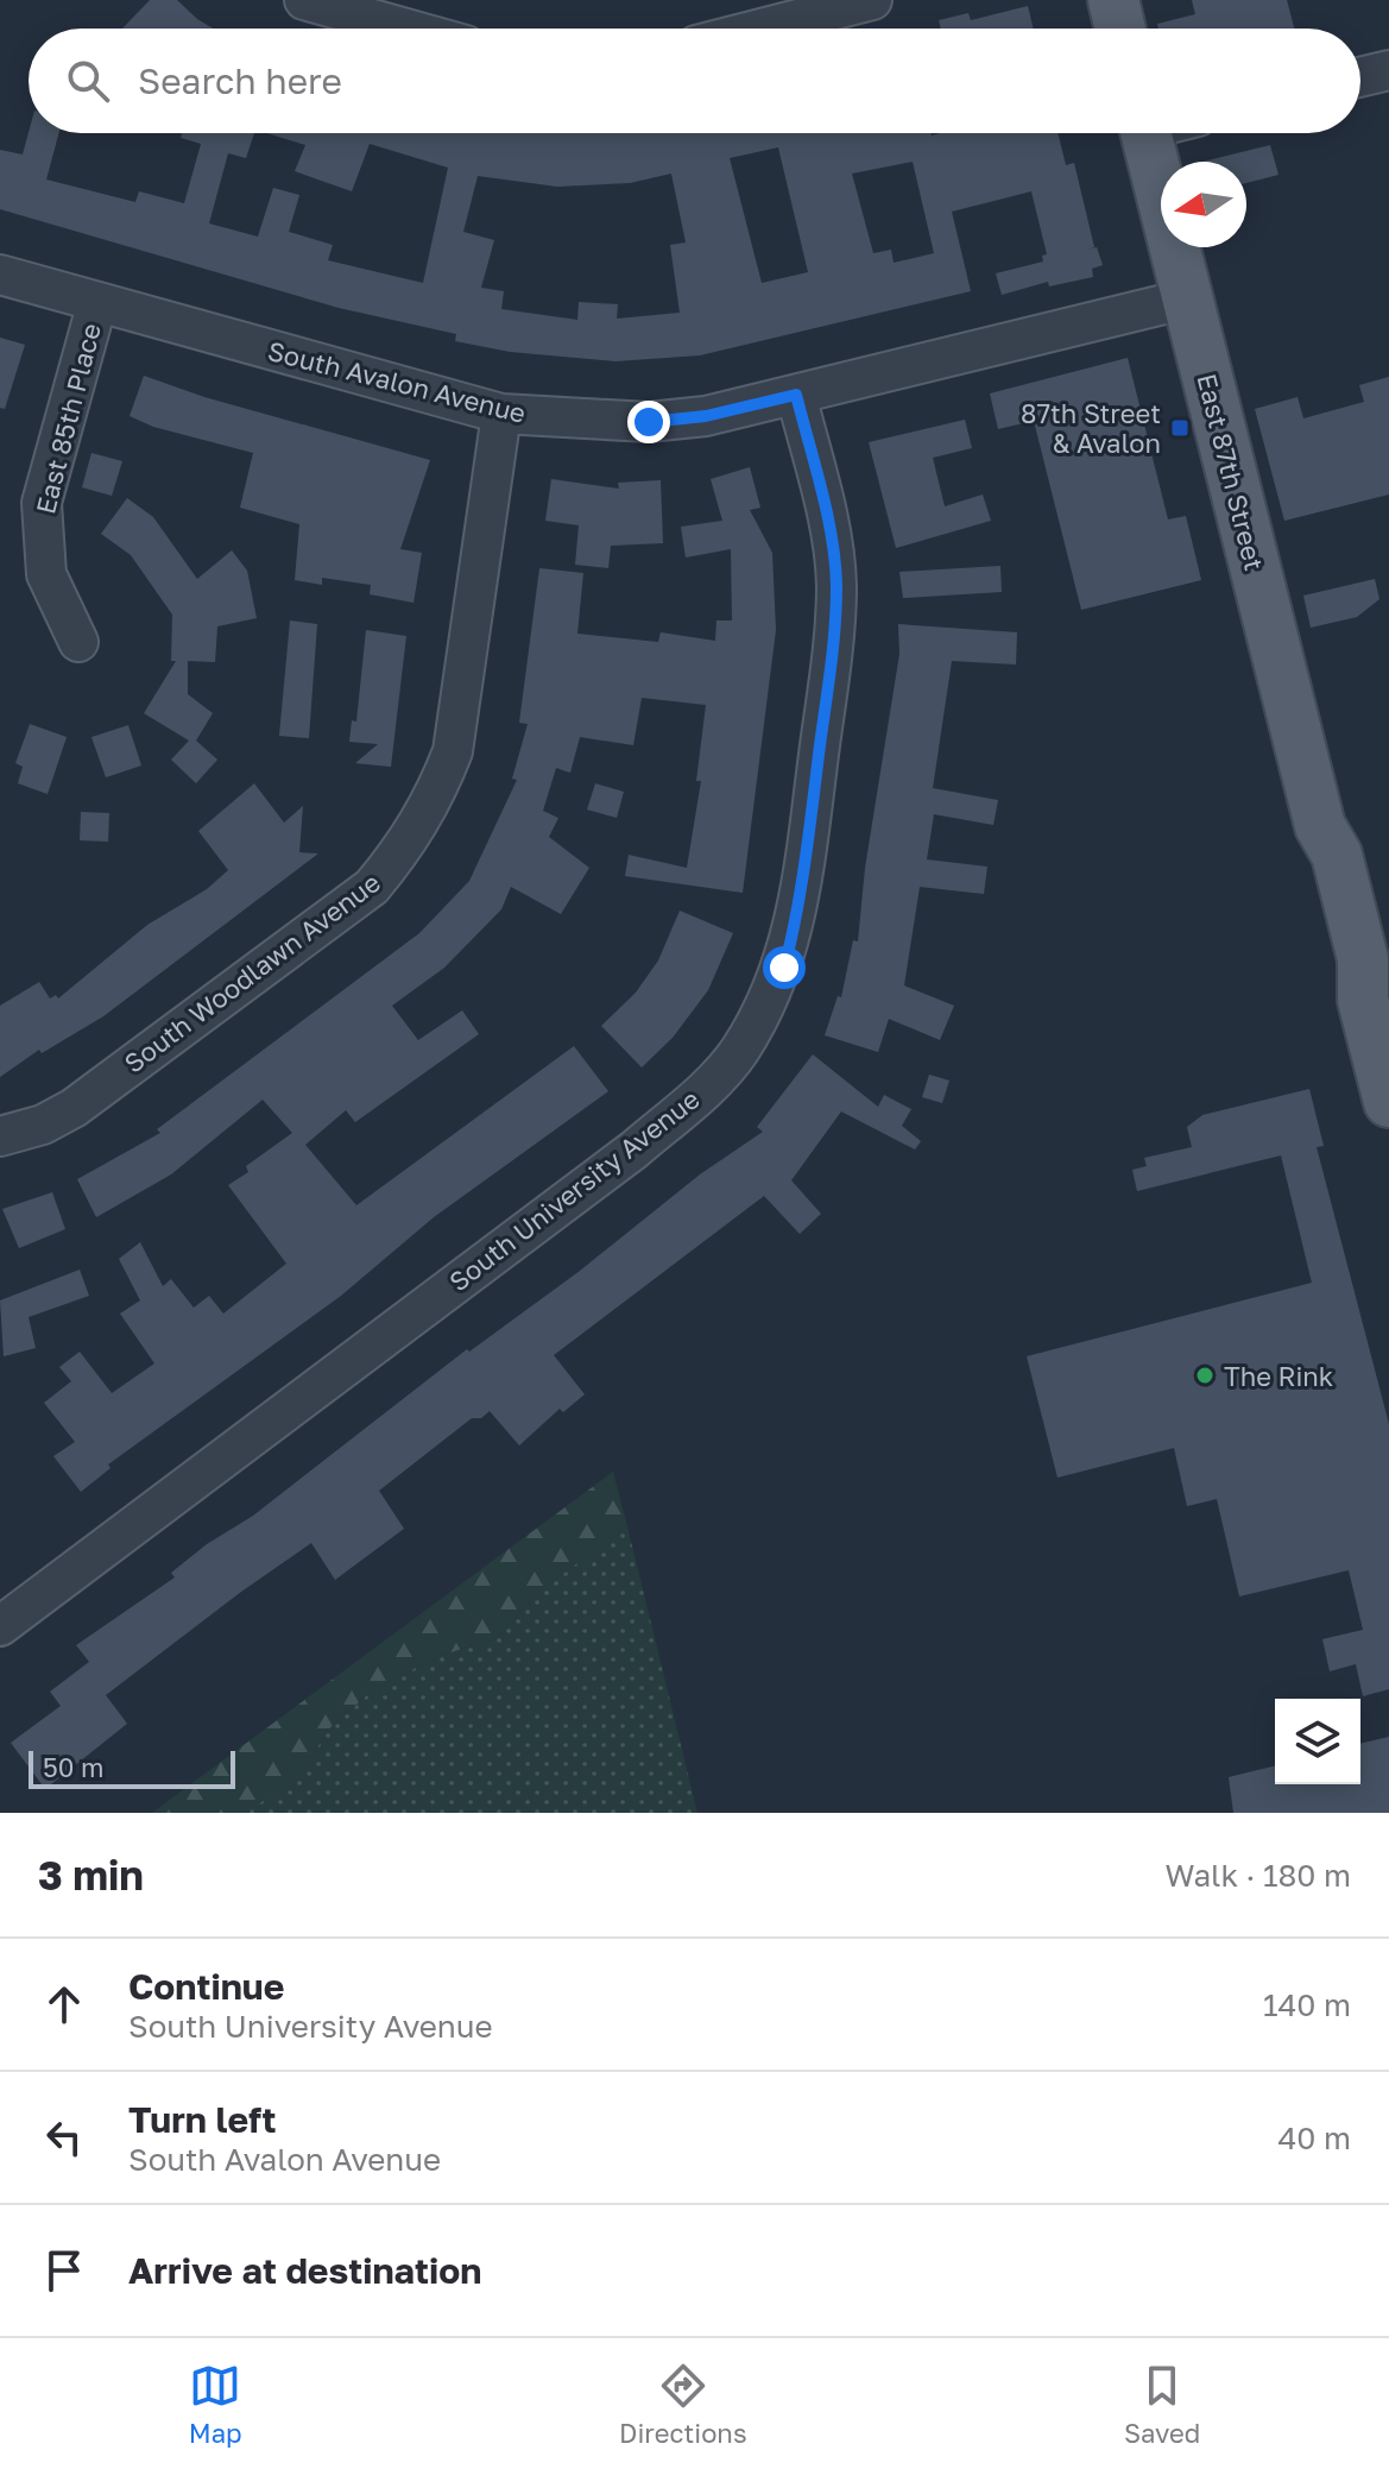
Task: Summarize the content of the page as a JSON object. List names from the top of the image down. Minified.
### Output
{"streets":{"main road":["East 87th Street"],"street":["South Avalon Avenue","East 85th Place","South Woodlawn Avenue","South University Avenue"]},"crossings":[["South Avalon Avenue","East 85th Place"],["South Avalon Avenue","East 87th Street"],["South Avalon Avenue","South Woodlawn Avenue"],["South Avalon Avenue","South University Avenue"]],"places":{"transit":["87th Street & Avalon"],"other":["The Rink"]},"scale_bar":"50 m","north":"left","page":{"search":"Search here","scale":"50 m","heading":["3 min","Walk · 180 m"],"list":[["Continue","South University Avenue","140 m"],["Turn left","South Avalon Avenue","40 m"],"Arrive at destination"],"nav":["Map","Directions","Saved"]}}
